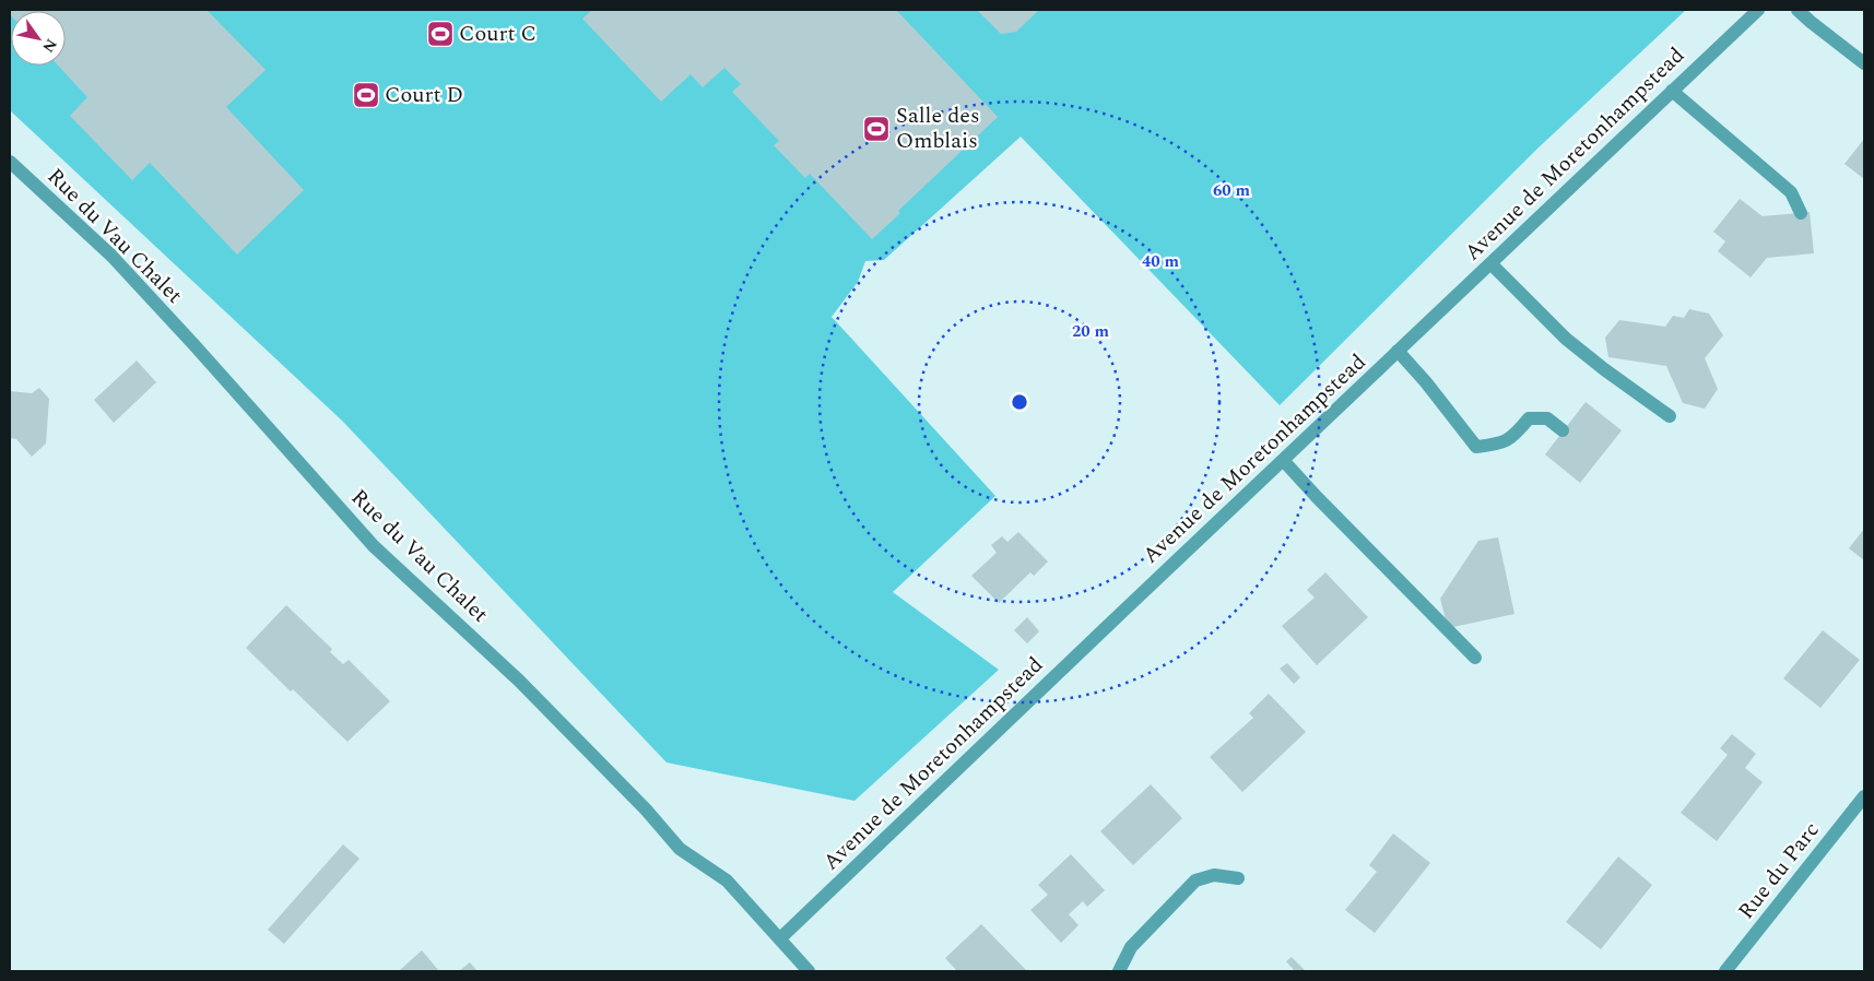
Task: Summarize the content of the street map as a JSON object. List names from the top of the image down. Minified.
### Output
{"streets":{"street":["Avenue de Moretonhampstead","Rue du Vau Chalet","Rue du Parc"]},"crossings":[["Avenue de Moretonhampstead","Rue du Vau Chalet"]],"places":{"sports":["Court C","Court D","Salle des Omblais"]},"north":"bottom right","rings":["60 m","40 m","20 m"]}
